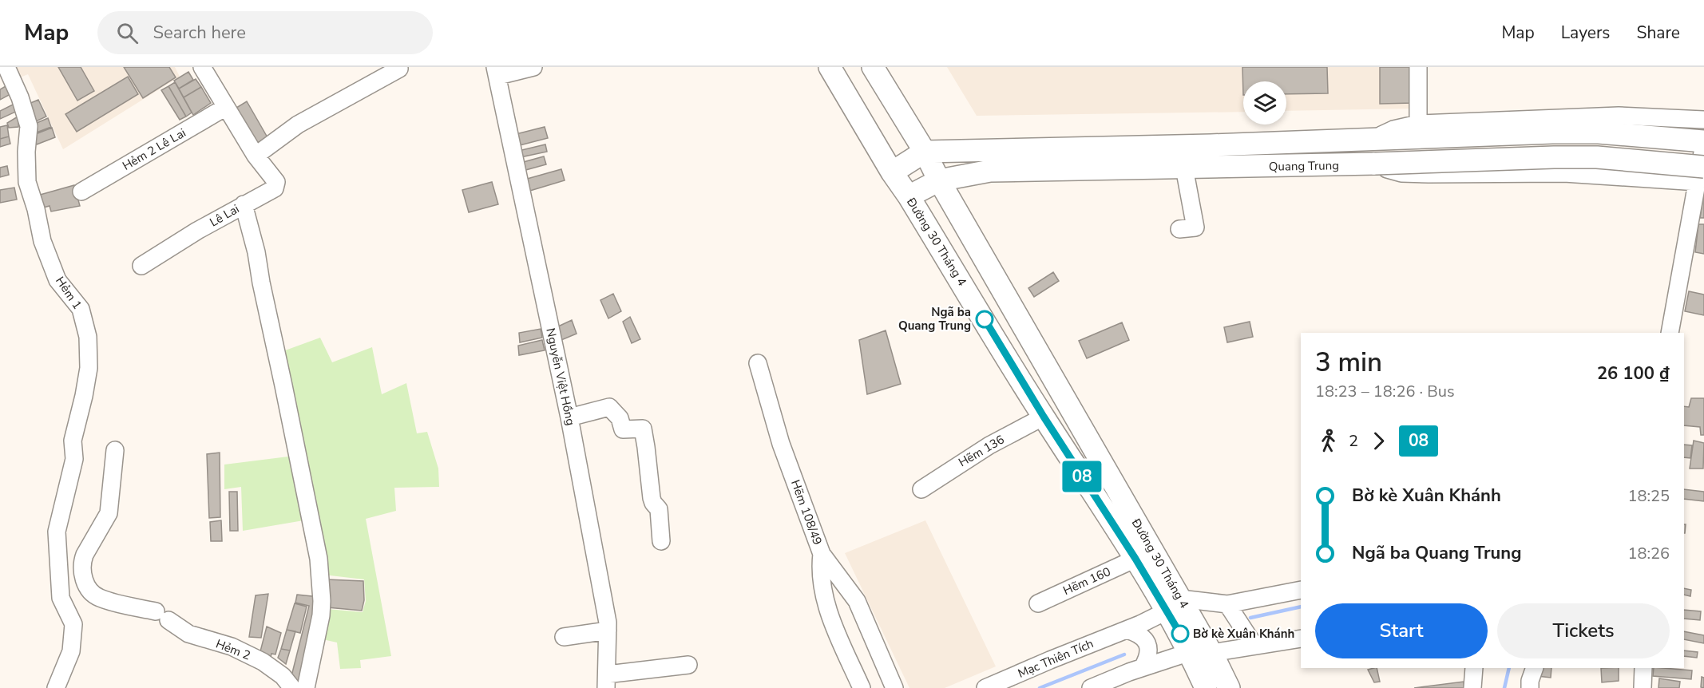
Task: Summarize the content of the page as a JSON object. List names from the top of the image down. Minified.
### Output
{"streets":{"main road":["Quang Trung","Đường 30 Tháng 4"],"street":["Hẻm 2 Lê Lai","Lê Lai","Hẻm 1","Nguyễn Việt Hồng","Hẽm 136","Hẽm 108/49","Hẽm 160","Hẻm 2","Mạc Thiên Tích"]},"crossings":[["Hẻm 2 Lê Lai","Lê Lai"],["Quang Trung","Đường 30 Tháng 4"],["Đường 30 Tháng 4","Hẽm 136"],["Đường 30 Tháng 4","Hẽm 160"],["Đường 30 Tháng 4","Mạc Thiên Tích"]],"places":["Ngã ba Quang Trung","Bờ kè Xuân Khánh"],"lines":["bus line 08"],"page":{"header":"Map","search":"Search here","nav":["Map","Layers","Share"],"on_map":"08","heading":["3 min","18:23 – 18:26 · Bus","26 100 ₫"],"legs":["2","08"],"list":[{"name":"Bờ kè Xuân Khánh","value":"18:25"},{"name":"Ngã ba Quang Trung","value":"18:26"}],"buttons":["Start","Tickets"]}}
